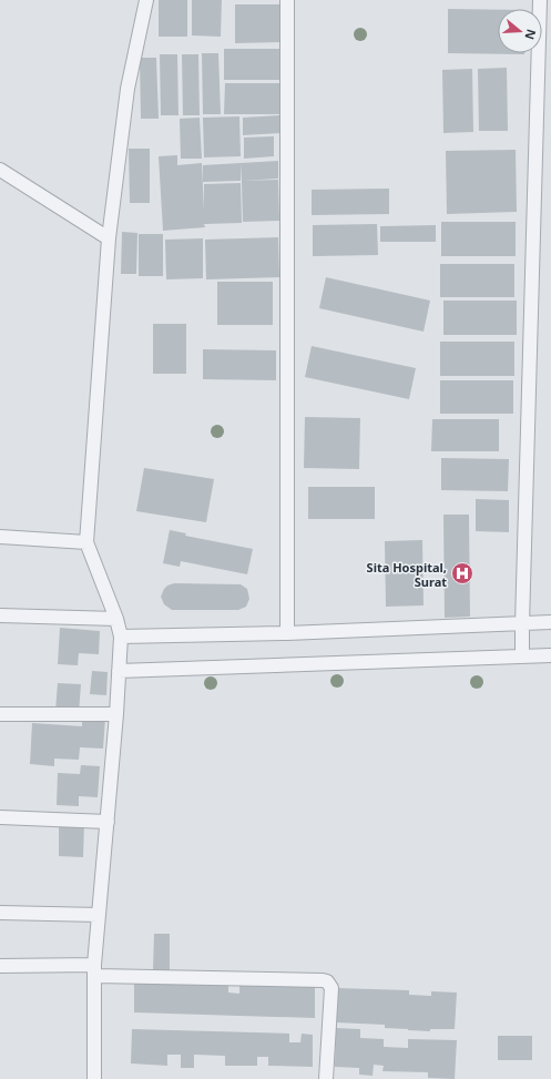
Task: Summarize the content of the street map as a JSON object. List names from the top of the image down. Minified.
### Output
{"places":{"hospital":["Sita Hospital, Surat"]},"north":"right"}
